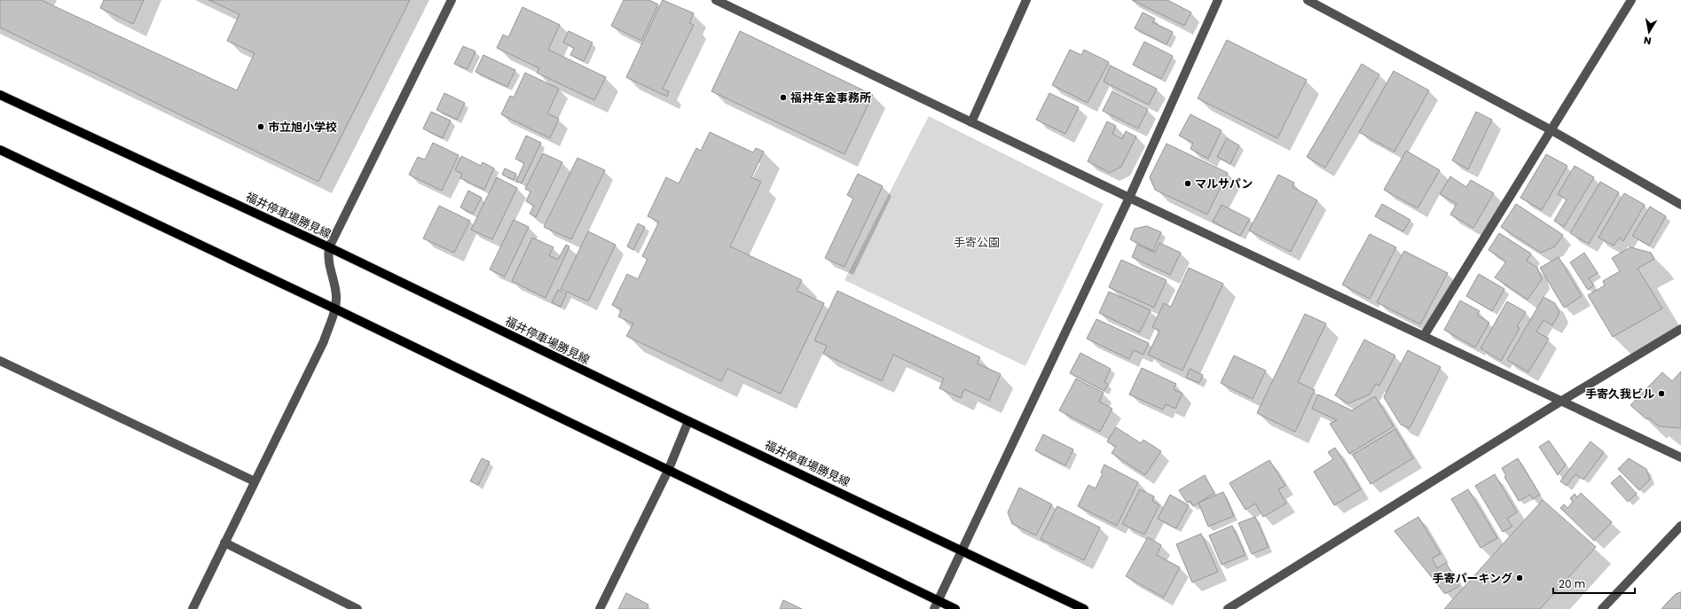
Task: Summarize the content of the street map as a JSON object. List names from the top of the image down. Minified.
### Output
{"streets":{"main road":["福井停車場勝見線"]},"parks":["手寄公園"],"places":["福井年金事務所","市立旭小学校","マルサパン","手寄久我ビル","手寄パーキング"],"scale_bar":"20 m","north":"bottom"}
